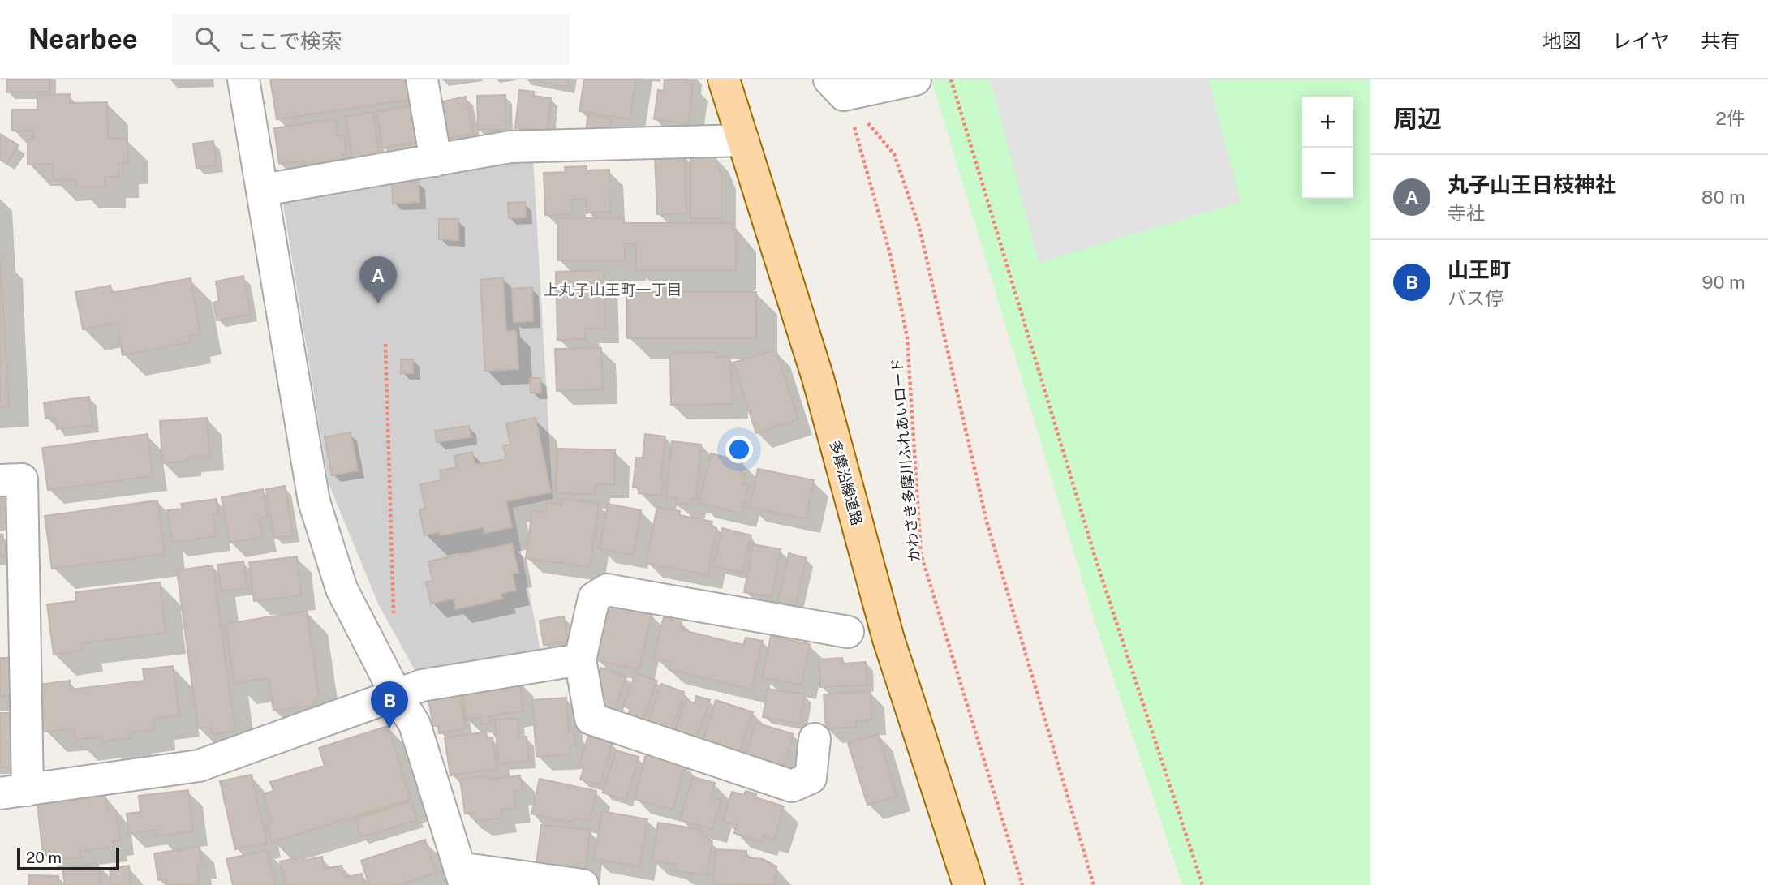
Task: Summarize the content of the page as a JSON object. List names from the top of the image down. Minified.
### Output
{"streets":{"main road":["多摩沿線道路"],"path":["かわさき多摩川ふれあいロード"]},"districts":["上丸子山王町一丁目"],"scale_bar":"20 m","page":{"header":"Nearbee","search":"ここで検索","nav":["地図","レイヤ","共有"],"heading":["周辺","2件"],"map_buttons":["+","−"],"list":[{"mark":"A","name":"丸子山王日枝神社","note":"寺社","value":"80 m"},{"mark":"B","name":"山王町","note":"バス停","value":"90 m"}],"pins":["A","B"],"scale":"20 m"}}
